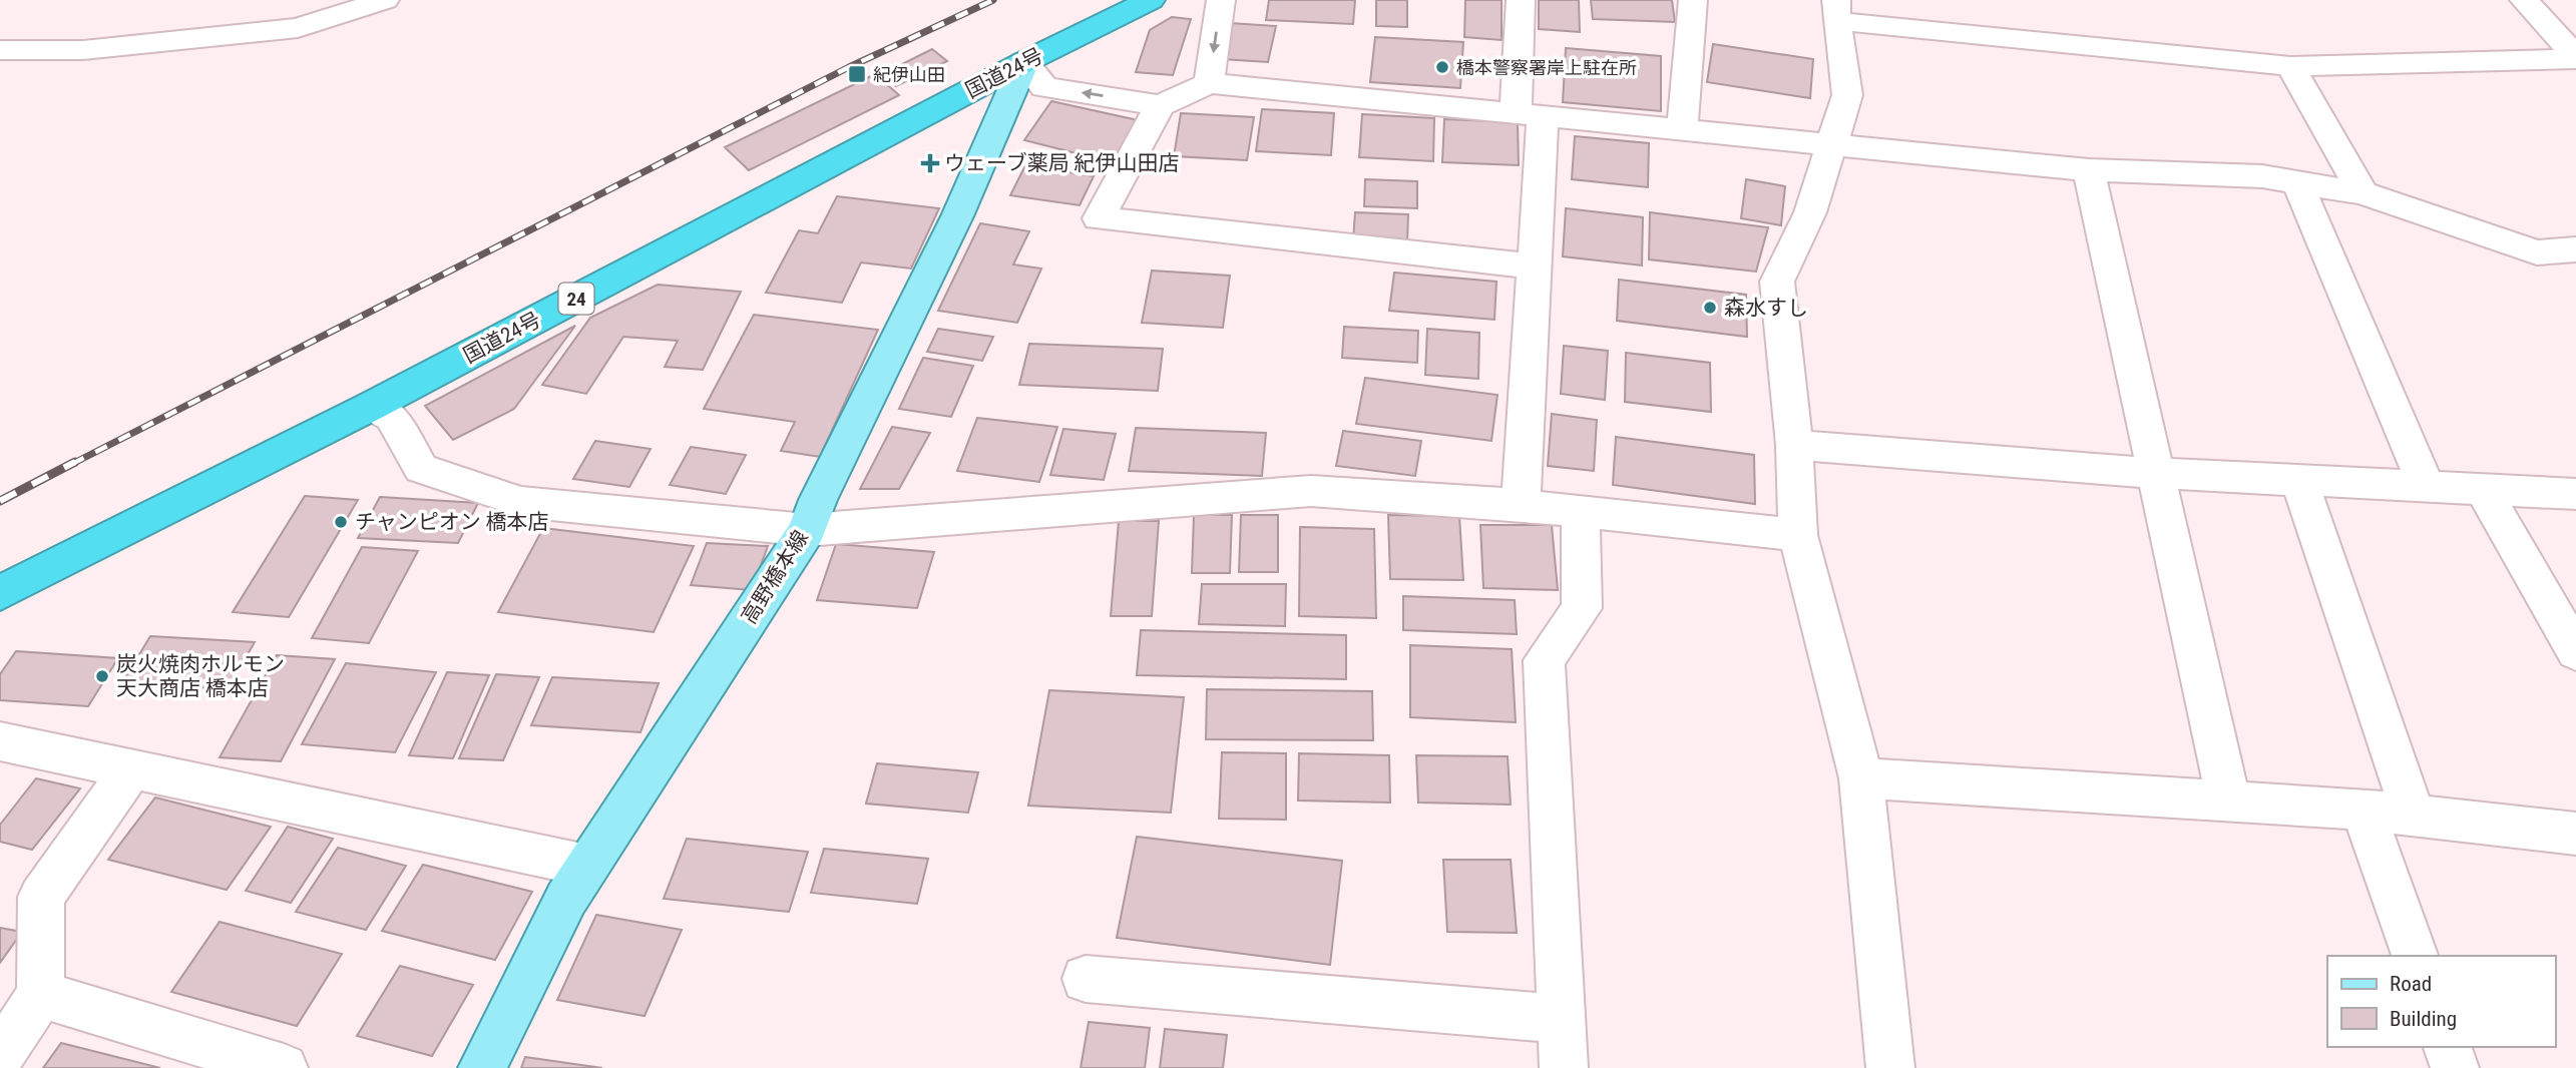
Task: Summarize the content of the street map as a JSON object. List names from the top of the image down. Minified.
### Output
{"streets":{"highway":["国道24号","24"],"main road":["高野橋本線"]},"crossings":[["国道24号","高野橋本線"]],"places":{"other":["橋本警察署岸上駐在所","森水すし","チャンピオン 橋本店","炭火焼肉ホルモン 天大商店 橋本店"],"transit":["紀伊山田"],"health":["ウェーブ薬局 紀伊山田店"]},"legend":["Road","Building"]}
